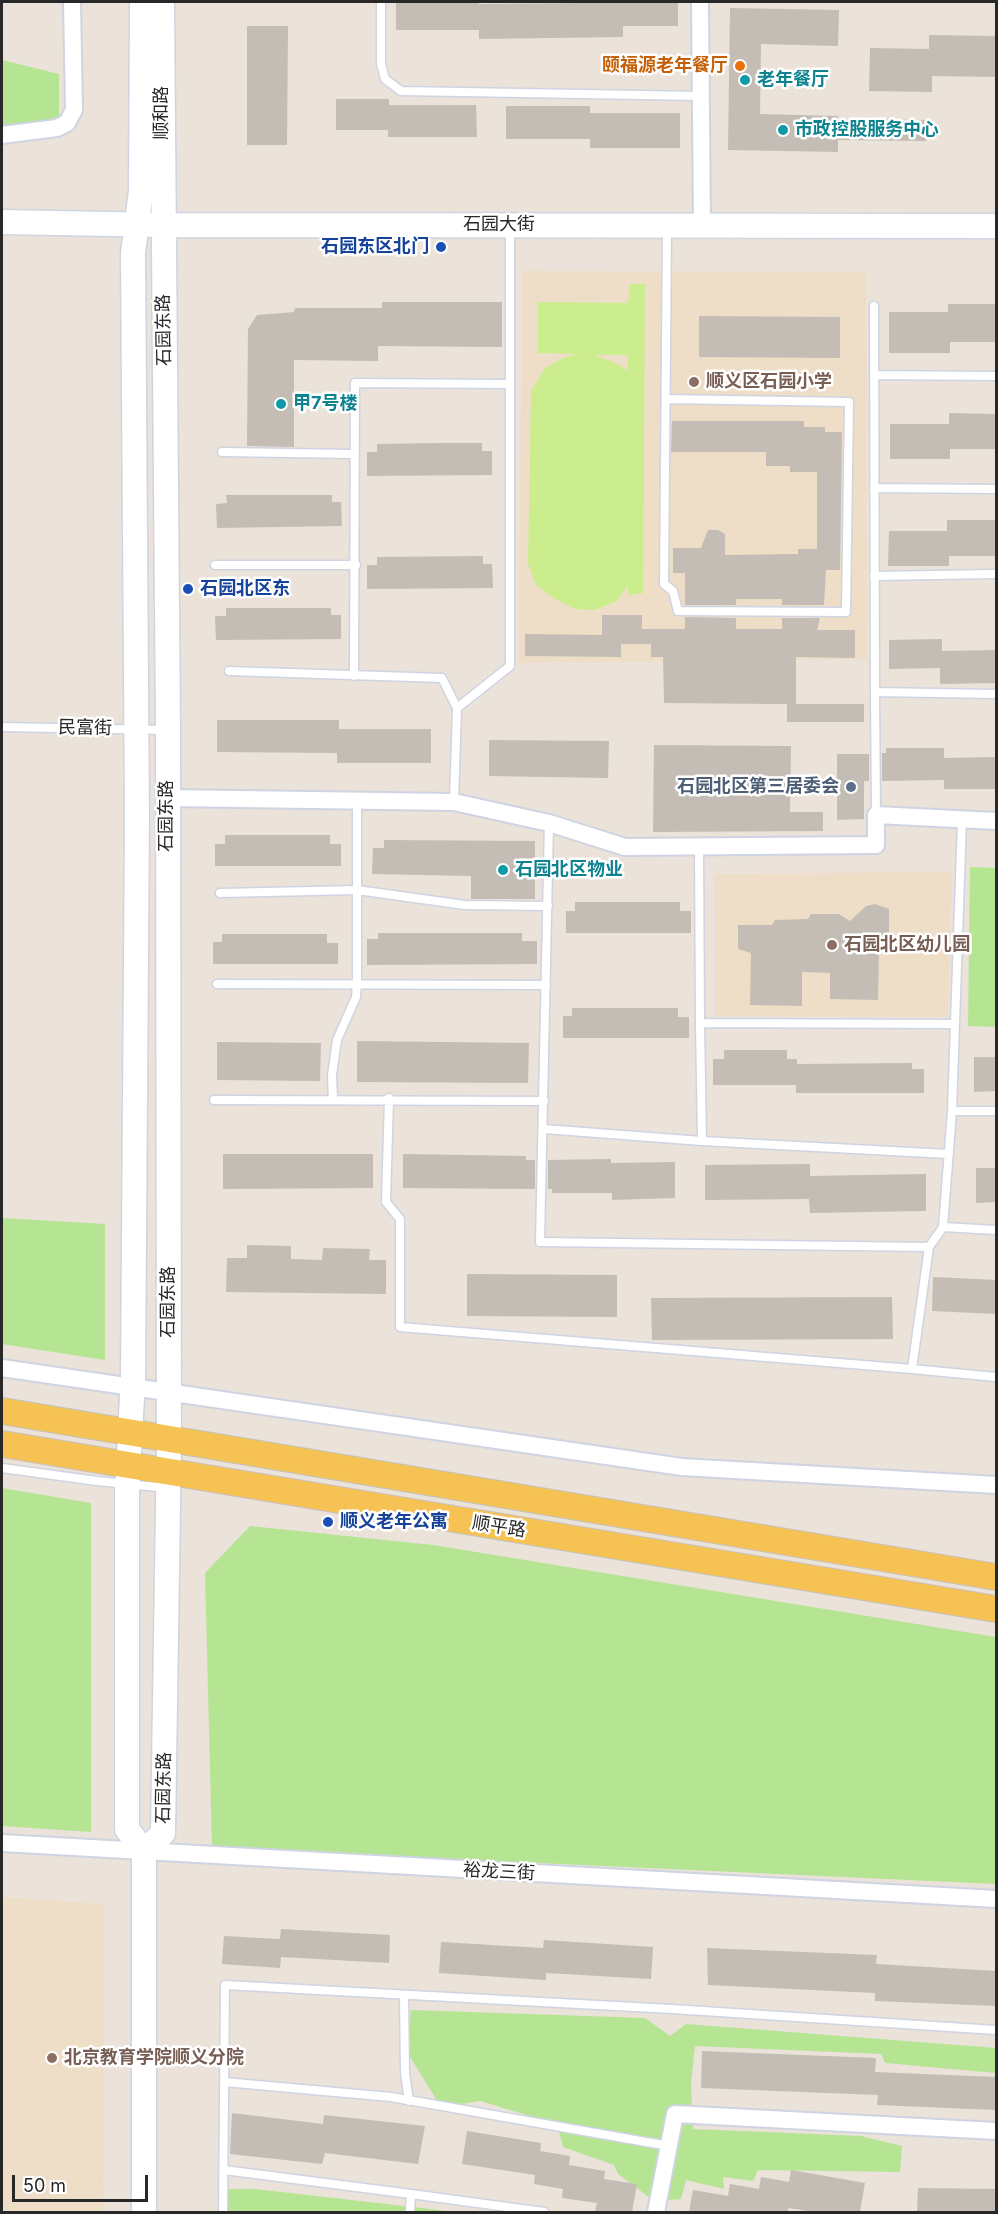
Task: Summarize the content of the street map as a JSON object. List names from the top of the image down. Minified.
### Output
{"streets":{"main road":["顺和路","石园大街","石园东路","顺平路"],"street":["裕龙三街"],"lane":["民富街"]},"crossings":[["顺和路","石园大街"],["顺和路","石园东路"],["石园大街","石园东路"],["石园东路","民富街"],["石园东路","顺平路"],["石园东路","裕龙三街"]],"places":["颐福源老年餐厅","老年餐厅","市政控股服务中心","石园东区北门","顺义区石园小学","甲7号楼","石园北区东","石园北区第三居委会","石园北区物业","石园北区幼儿园","顺义老年公寓","北京教育学院顺义分院"],"scale_bar":"50 m"}
